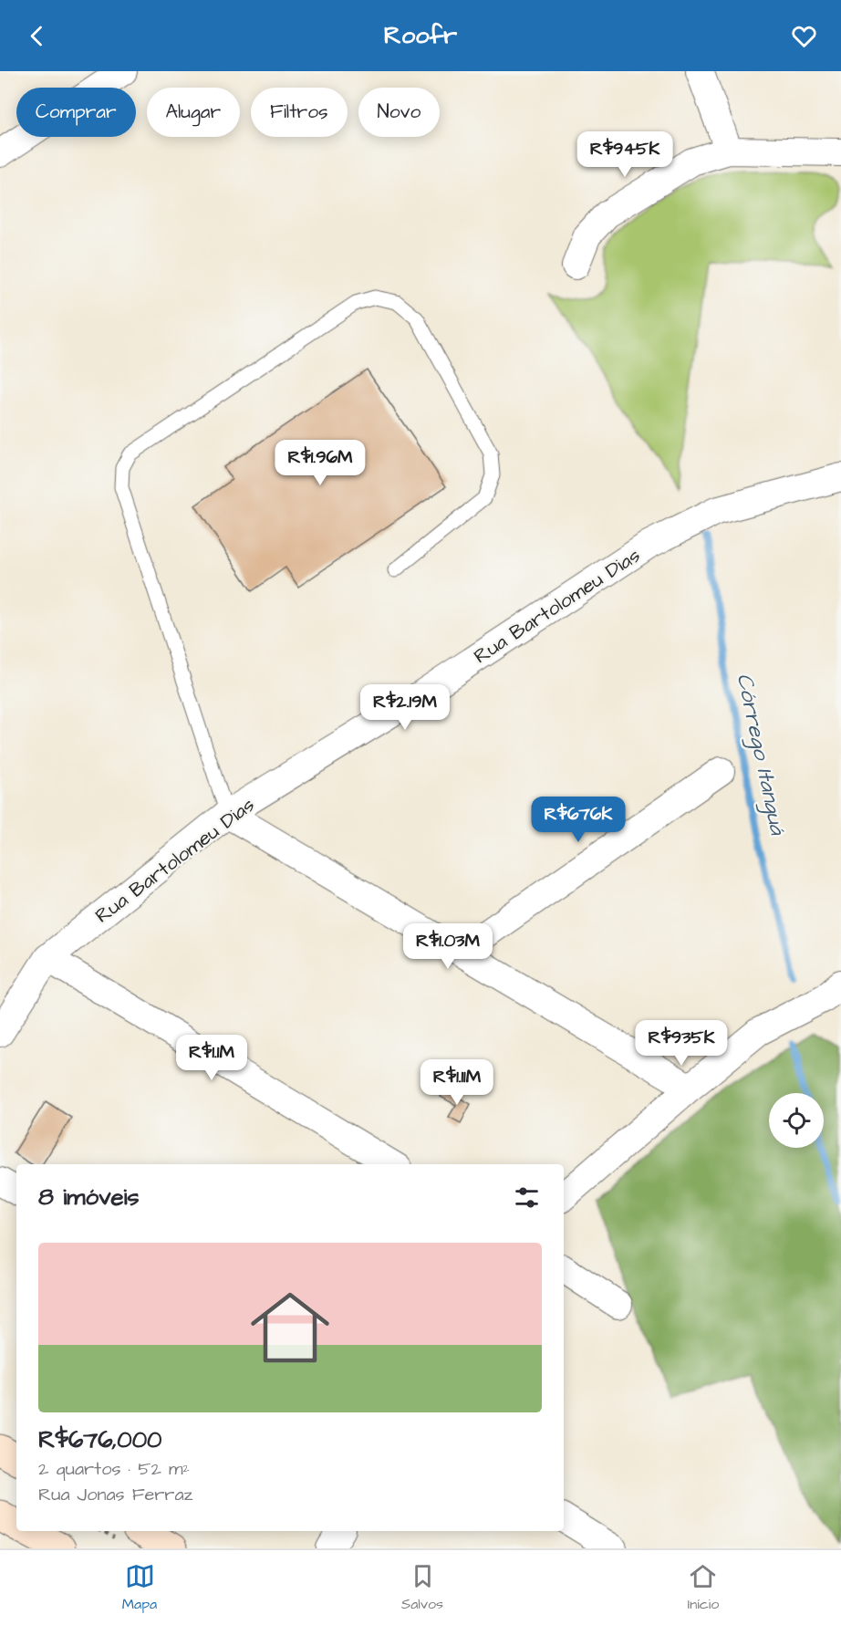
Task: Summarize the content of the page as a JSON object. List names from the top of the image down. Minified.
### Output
{"streets":{"street":["Rua Bartolomeu Dias"]},"water":["Córrego Itanguá"],"page":{"header":"Roofr","chip":["Comprar","Alugar","Filtros","Novo"],"price":["R$945K","R$1.96M","R$2.19M","R$676K","R$1.03M","R$935K","R$1.1M","R$1.11M"],"heading":"8 imóveis","list":[{"name":"R$676,000","note":"2 quartos · 52 m² · Rua Jonas Ferraz"}],"tabs":["Mapa","Salvos","Início"]}}
